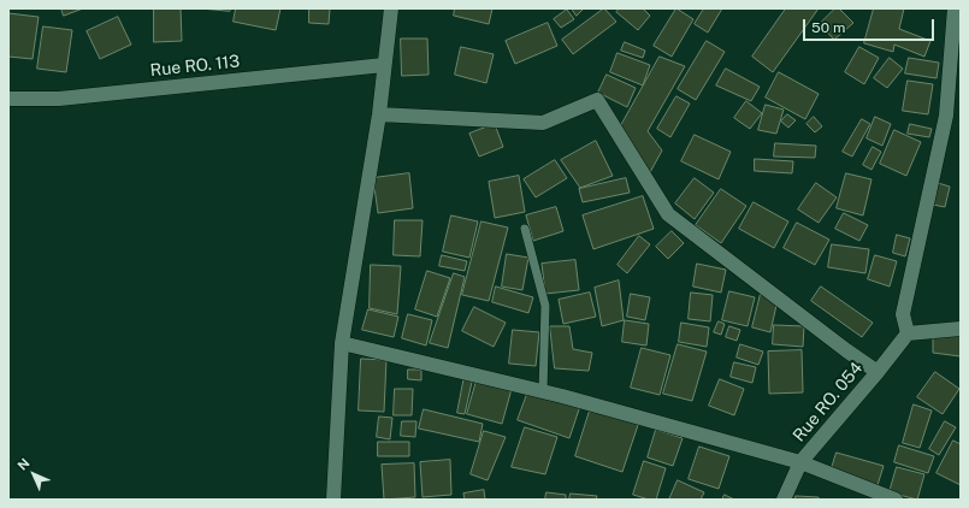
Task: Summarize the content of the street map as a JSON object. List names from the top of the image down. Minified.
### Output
{"streets":{"street":["Rue RO. 113","Rue RO. 054"]},"scale_bar":"50 m","north":"top left"}
